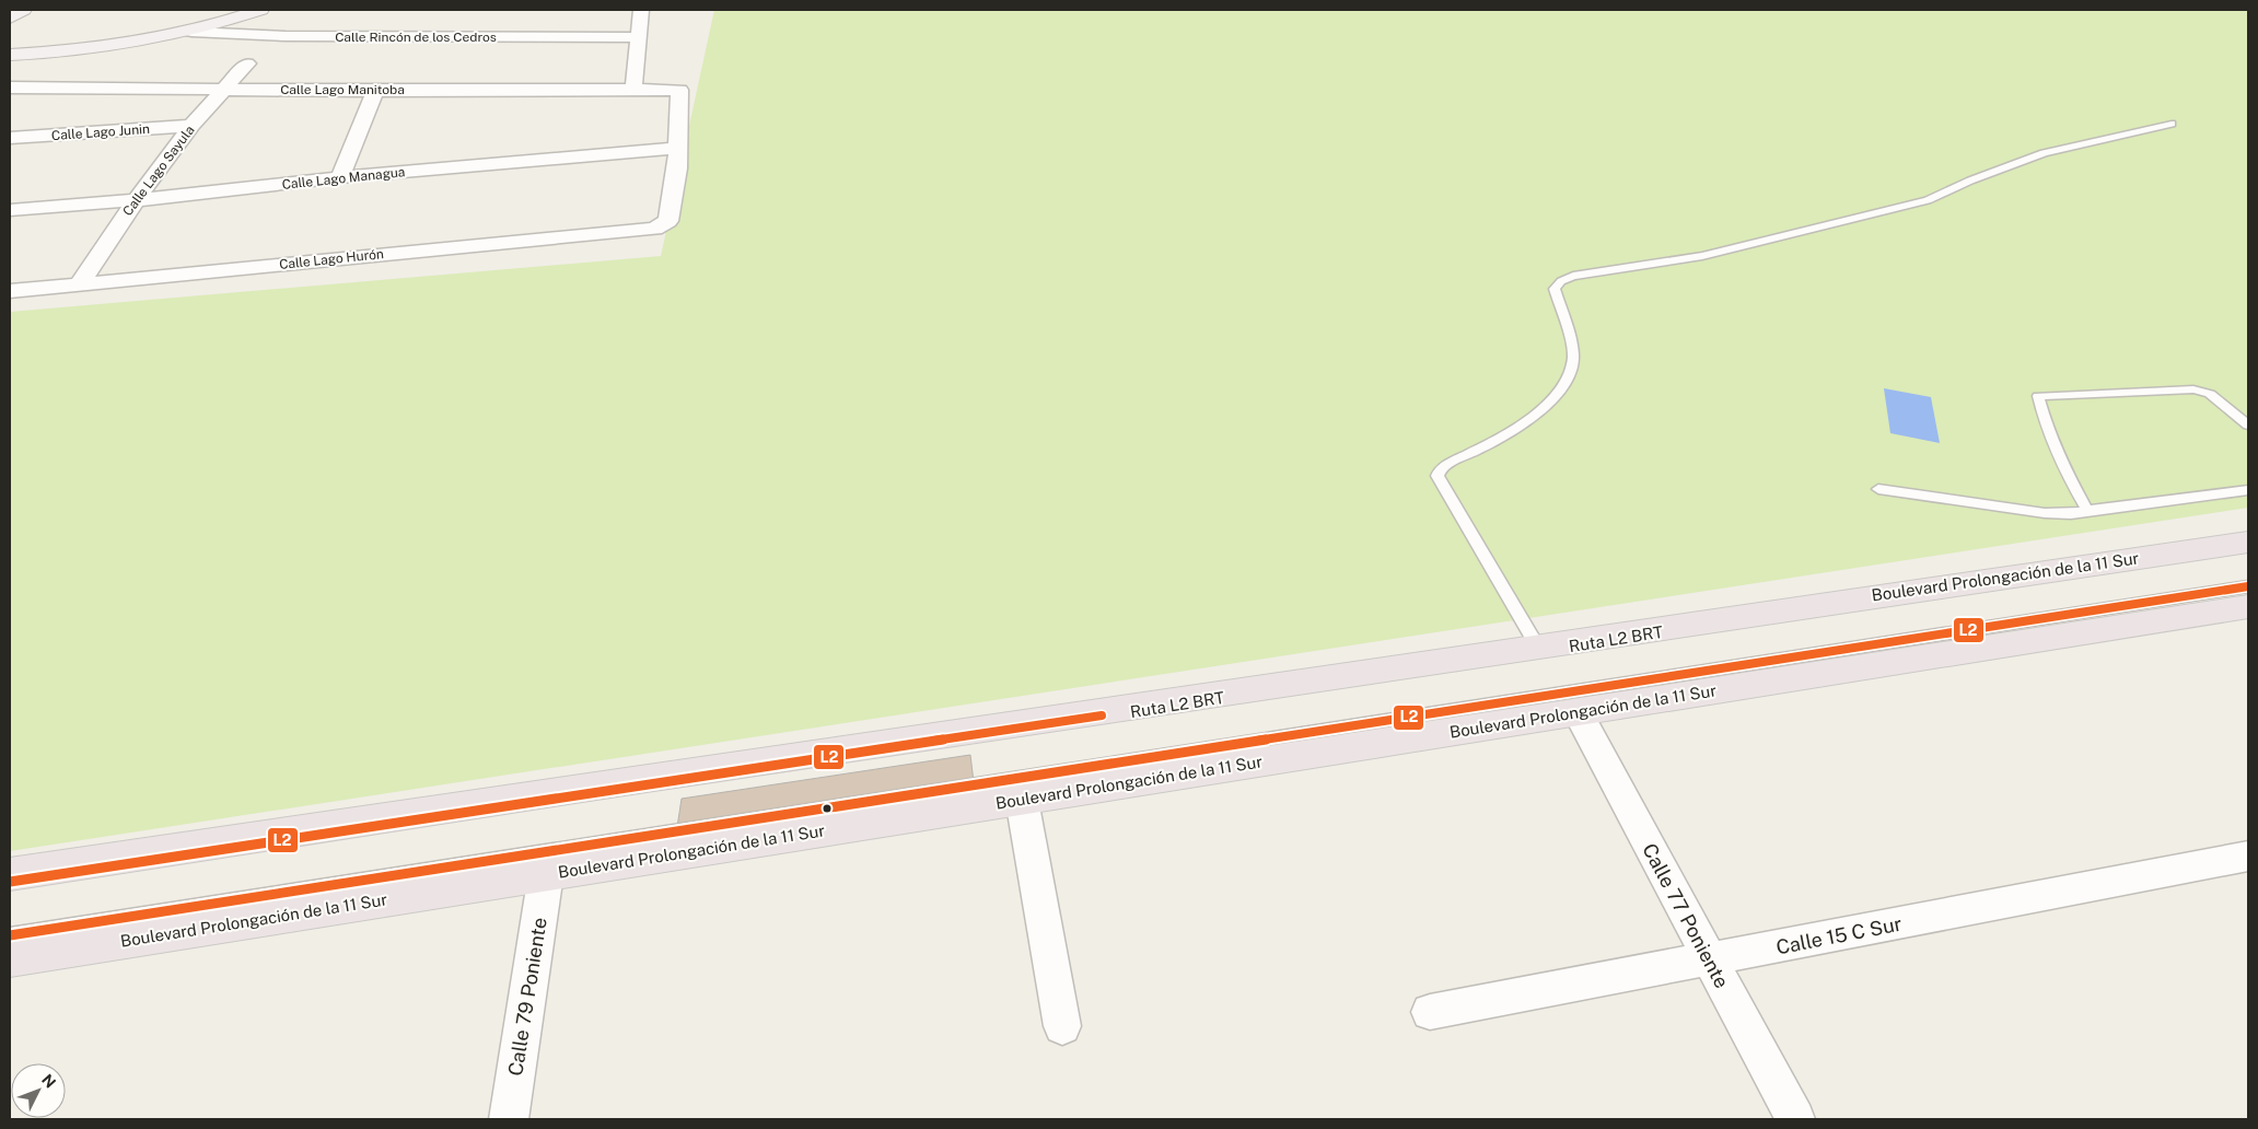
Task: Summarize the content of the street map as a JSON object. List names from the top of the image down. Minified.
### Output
{"streets":{"main road":["Boulevard Prolongación de la 11 Sur"],"street":["Calle Rincón de los Cedros","Calle Lago Manitoba","Calle Lago Junin","Calle Lago Sayula","Calle Lago Managua","Calle Lago Hurón","Calle 77 Poniente","Calle 15 C Sur","Calle 79 Poniente"],"lane":["Ruta L2 BRT"]},"crossings":[["Calle Lago Manitoba","Calle Lago Sayula"],["Calle Lago Manitoba","Calle Lago Managua"],["Calle Lago Manitoba","Calle Lago Hurón"],["Calle Lago Junin","Calle Lago Sayula"],["Calle Lago Sayula","Calle Lago Managua"],["Calle Lago Sayula","Calle Lago Hurón"],["Calle Lago Managua","Calle Lago Hurón"],["Boulevard Prolongación de la 11 Sur","Ruta L2 BRT"],["Boulevard Prolongación de la 11 Sur","Calle 77 Poniente"],["Boulevard Prolongación de la 11 Sur","Calle 79 Poniente"],["Calle 77 Poniente","Calle 15 C Sur"]],"lines":["transit line L2"],"north":"top right"}
